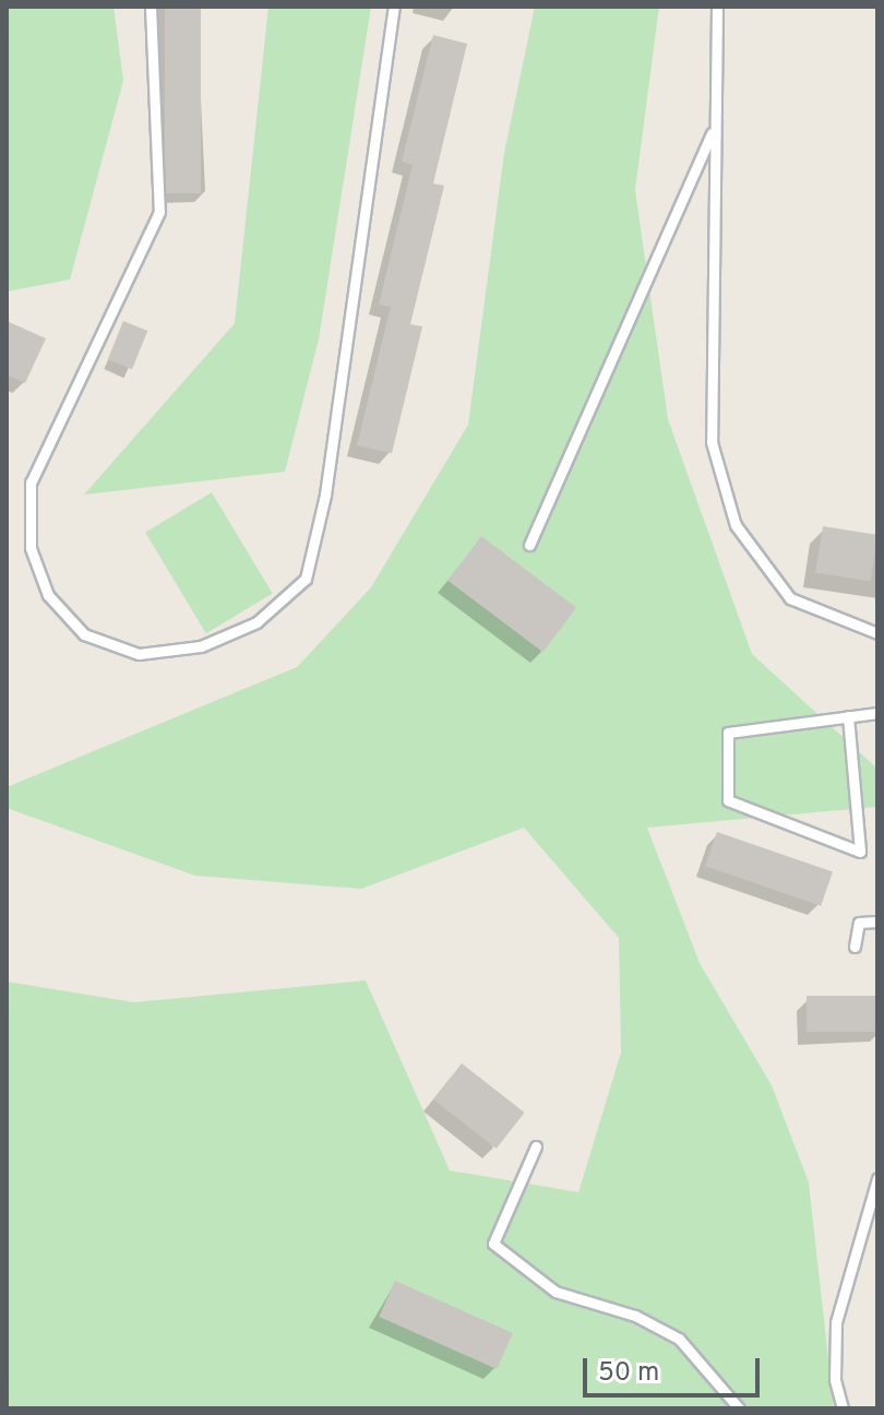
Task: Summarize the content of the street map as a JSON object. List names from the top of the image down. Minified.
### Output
{"scale_bar":"50 m"}
